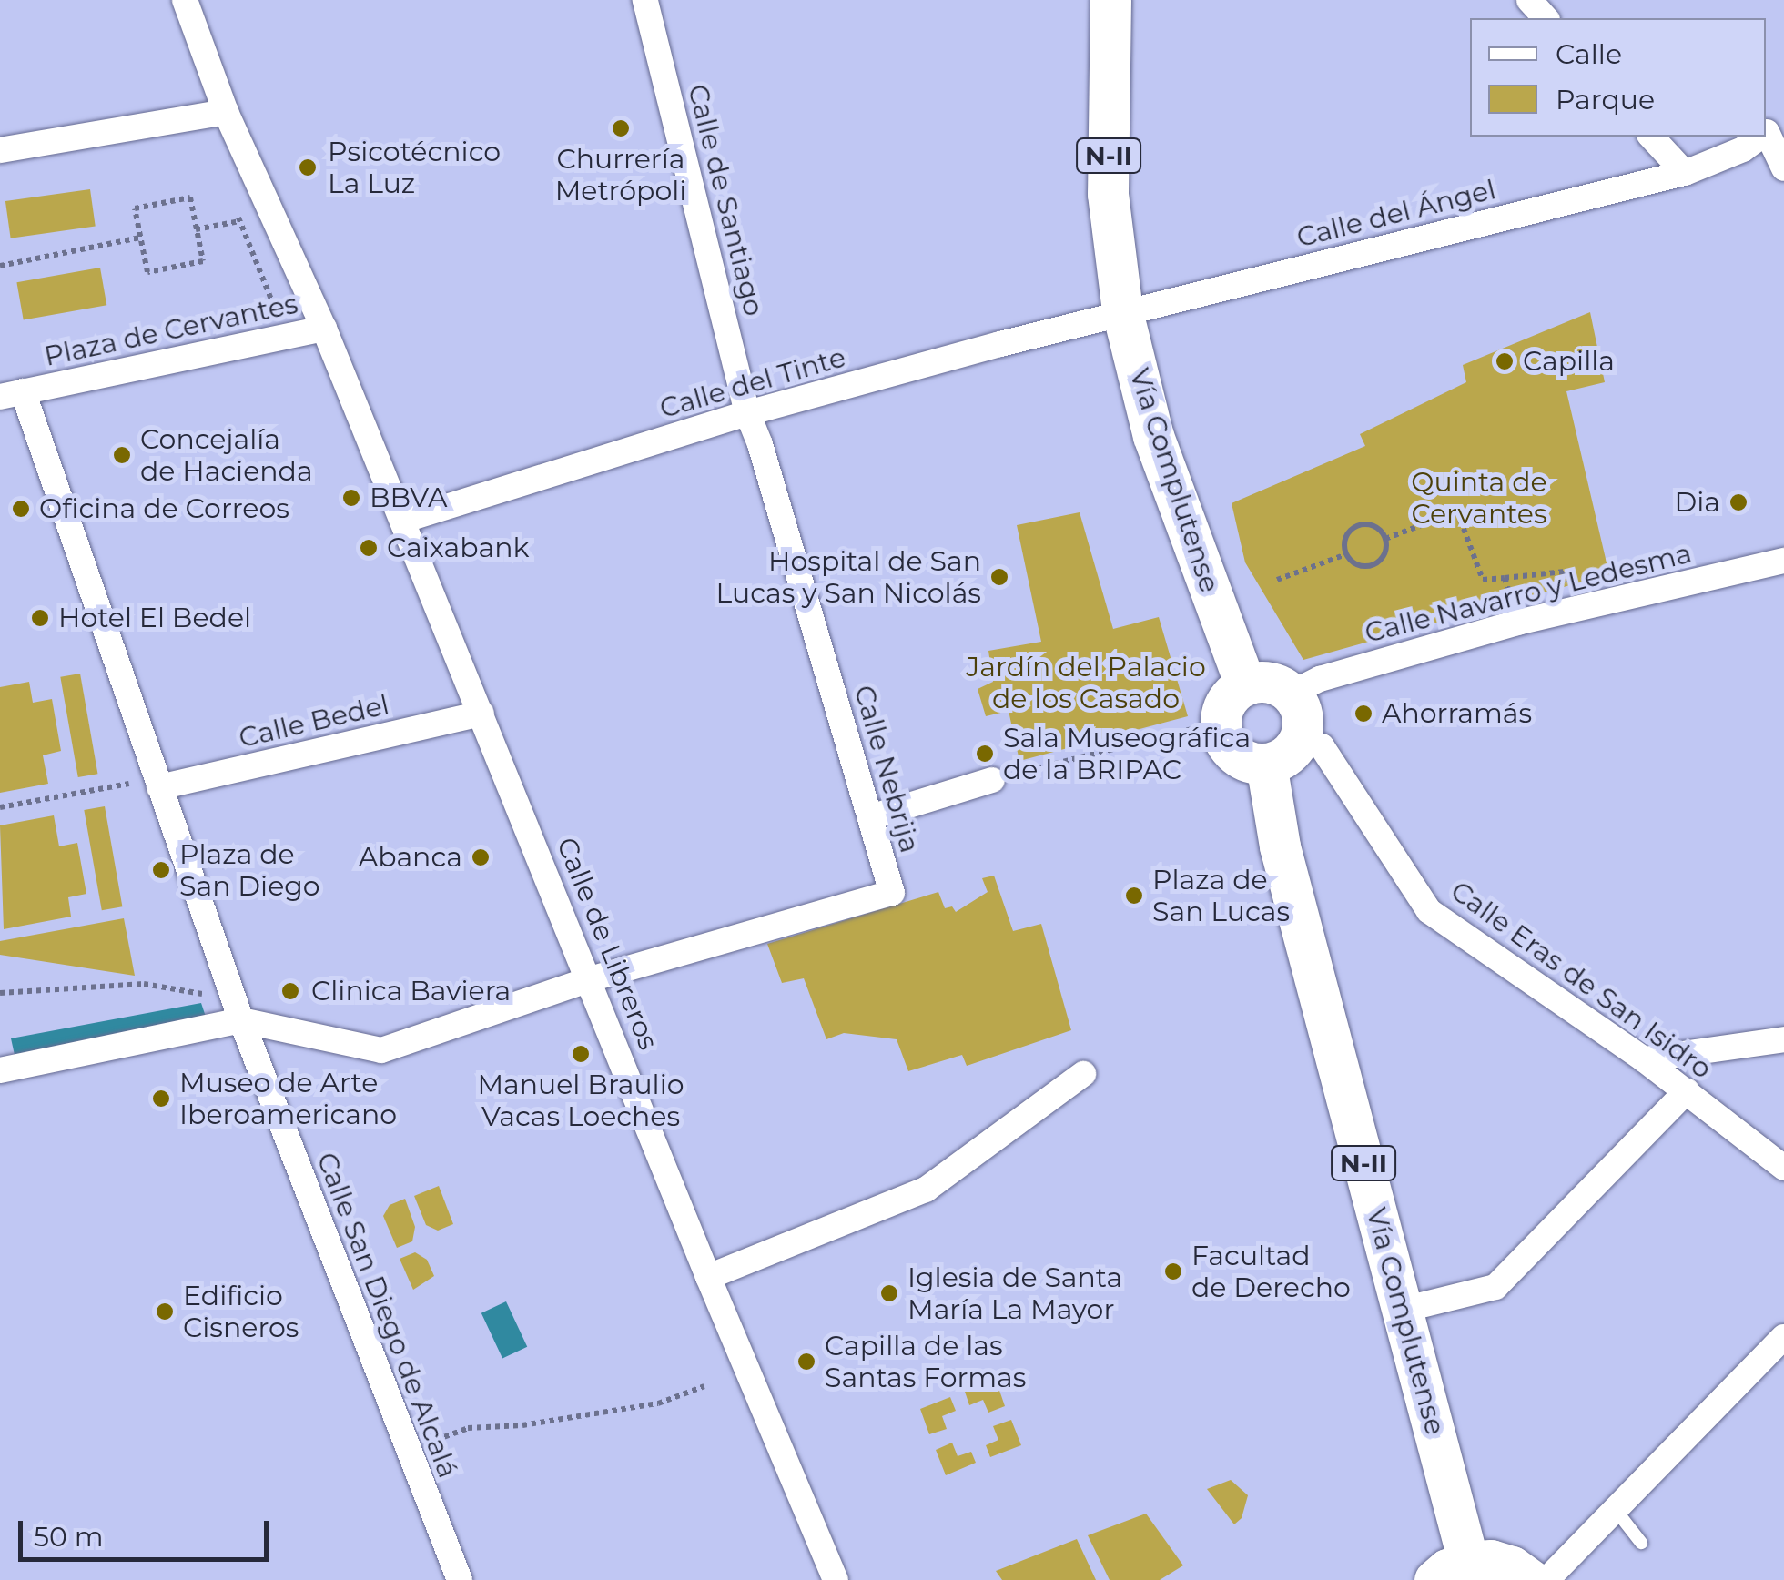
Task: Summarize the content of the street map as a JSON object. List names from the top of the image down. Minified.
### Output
{"streets":{"main road":["N-II","Vía Complutense"],"street":["Calle de Santiago","Calle del Ángel","Plaza de Cervantes","Calle del Tinte","Calle Navarro y Ledesma","Calle Bedel","Calle Nebrija","Calle de Libreros","Calle Eras de San Isidro","Calle San Diego de Alcalá"]},"crossings":[["N-II","Vía Complutense"],["Calle de Santiago","Calle del Tinte"],["Calle de Santiago","Calle Nebrija"],["Calle del Ángel","Calle del Tinte"],["Calle del Ángel","Vía Complutense"],["Plaza de Cervantes","Calle de Libreros"],["Calle del Tinte","Vía Complutense"],["Calle del Tinte","Calle Nebrija"],["Calle del Tinte","Calle de Libreros"],["Vía Complutense","Calle Navarro y Ledesma"],["Vía Complutense","Calle Eras de San Isidro"],["Calle Navarro y Ledesma","Calle Eras de San Isidro"],["Calle Bedel","Calle de Libreros"],["Calle Nebrija","Calle de Libreros"]],"parks":["Quinta de Cervantes","Jardín del Palacio de los Casado"],"places":["Churrería Metrópoli","Psicotécnico La Luz","Capilla","Concejalía de Hacienda","BBVA","Dia","Oficina de Correos","Caixabank","Hospital de San Lucas y San Nicolás","Hotel El Bedel","Ahorramás","Sala Museográfica de la BRIPAC","Abanca","Plaza de San Diego","Plaza de San Lucas","Clinica Baviera","Manuel Braulio Vacas Loeches","Museo de Arte Iberoamericano","Facultad de Derecho","Iglesia de Santa María La Mayor","Edificio Cisneros","Capilla de las Santas Formas"],"legend":["Calle","Parque"],"scale_bar":"50 m"}
